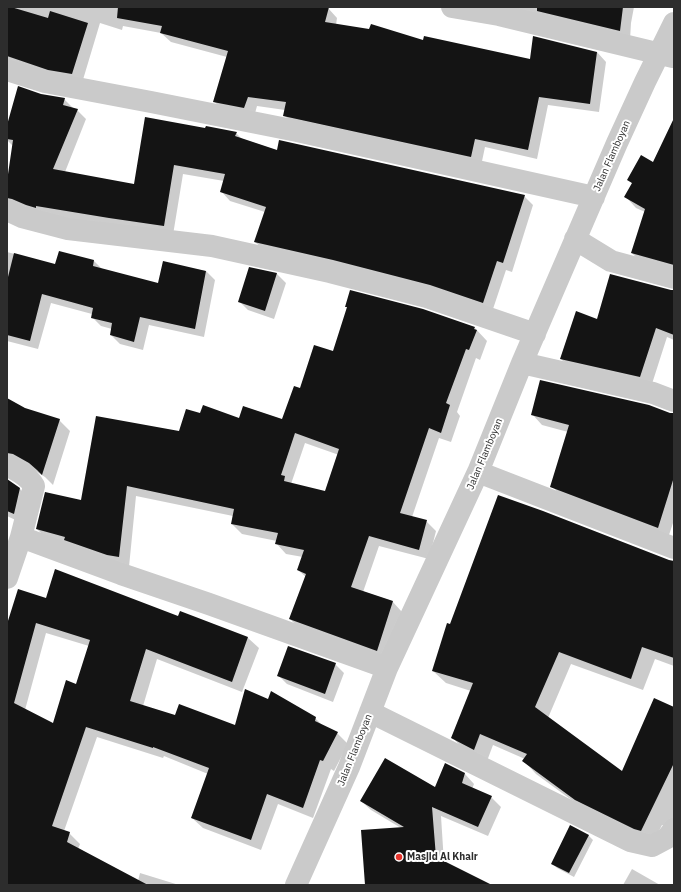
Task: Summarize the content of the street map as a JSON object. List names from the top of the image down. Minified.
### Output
{"streets":{"street":["Jalan Flamboyan"]},"places":["Masjid Al Khair"]}
